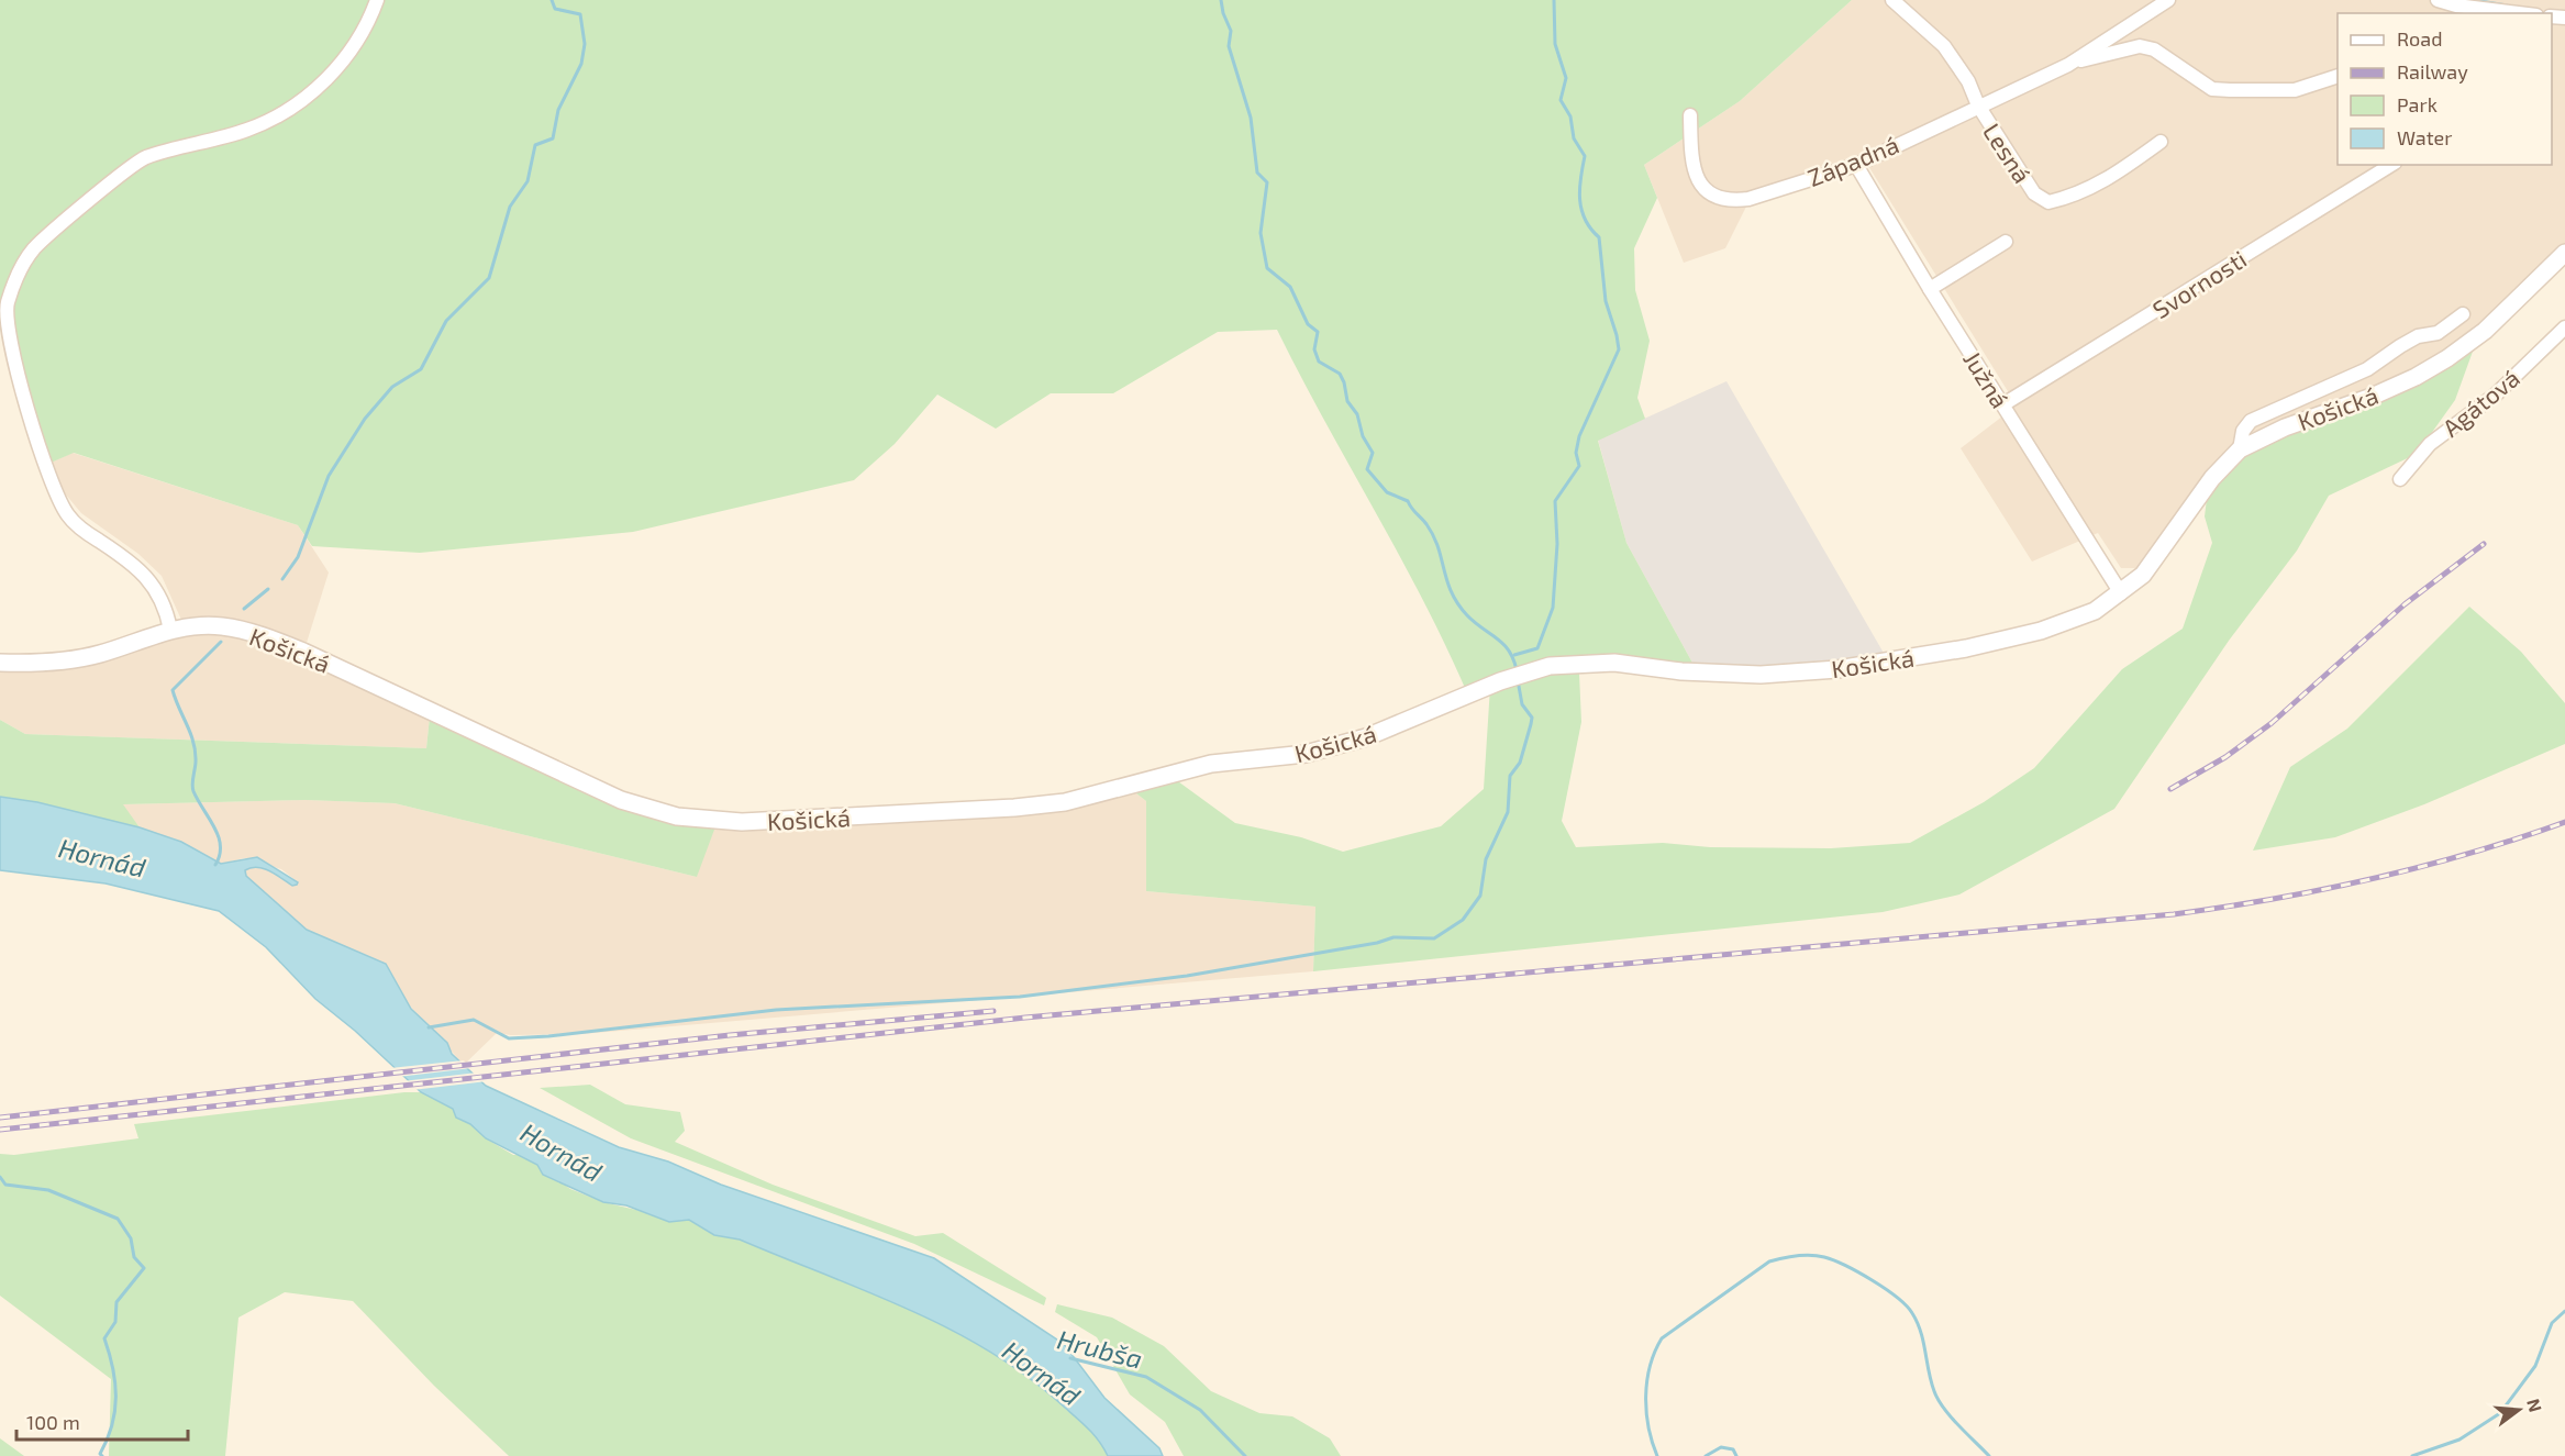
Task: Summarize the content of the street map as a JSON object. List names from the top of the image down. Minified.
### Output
{"streets":{"street":["Lesná","Západná","Svornosti","Južná","Agátová","Košická"]},"crossings":[["Lesná","Západná"],["Západná","Južná"],["Svornosti","Južná"],["Južná","Košická"]],"water":["Hornád","Hrubša"],"legend":["Road","Railway","Park","Water"],"scale_bar":"100 m","north":"right"}
